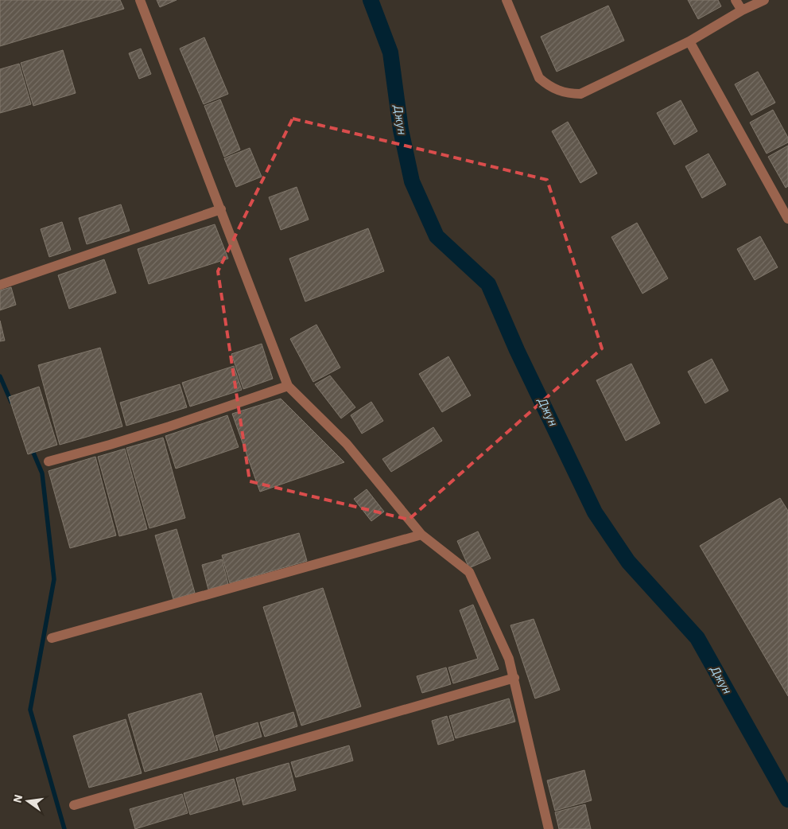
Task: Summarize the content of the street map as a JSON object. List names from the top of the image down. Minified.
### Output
{"water":["Джун"],"north":"left"}
